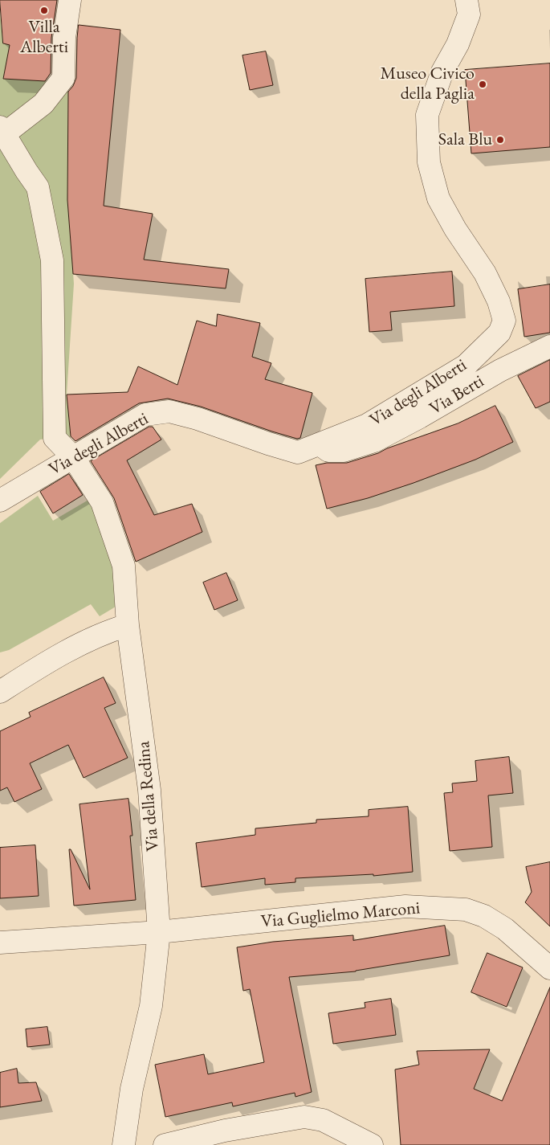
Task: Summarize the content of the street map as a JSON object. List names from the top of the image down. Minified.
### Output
{"streets":{"street":["Via degli Alberti","Via Berti","Via della Redina","Via Guglielmo Marconi"]},"crossings":[["Via degli Alberti","Via Berti"],["Via degli Alberti","Via della Redina"],["Via della Redina","Via Guglielmo Marconi"]],"places":["Villa Alberti","Museo Civico della Paglia","Sala Blu"]}
